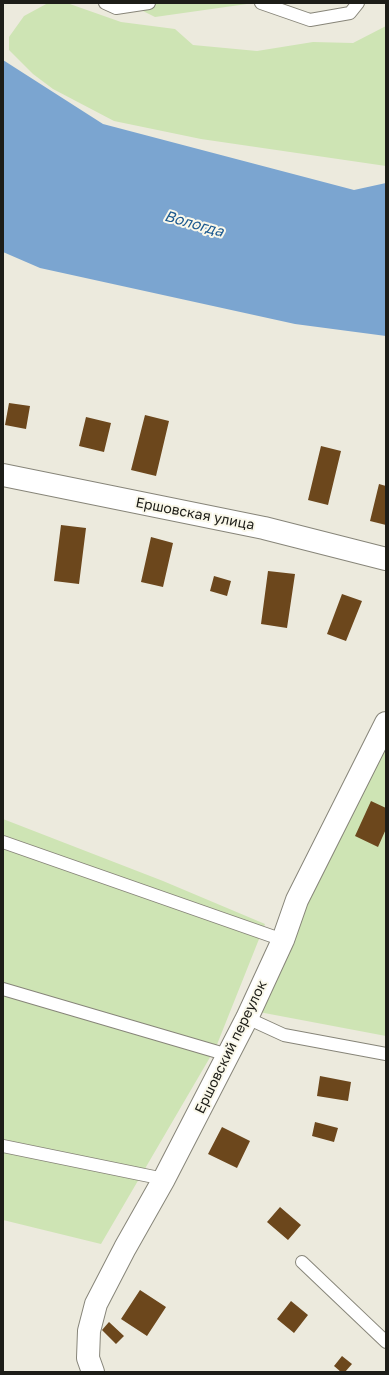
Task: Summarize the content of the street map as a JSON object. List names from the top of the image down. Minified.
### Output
{"streets":{"street":["Ершовская улица","Ершовский переулок"]},"water":["Вологда"]}
